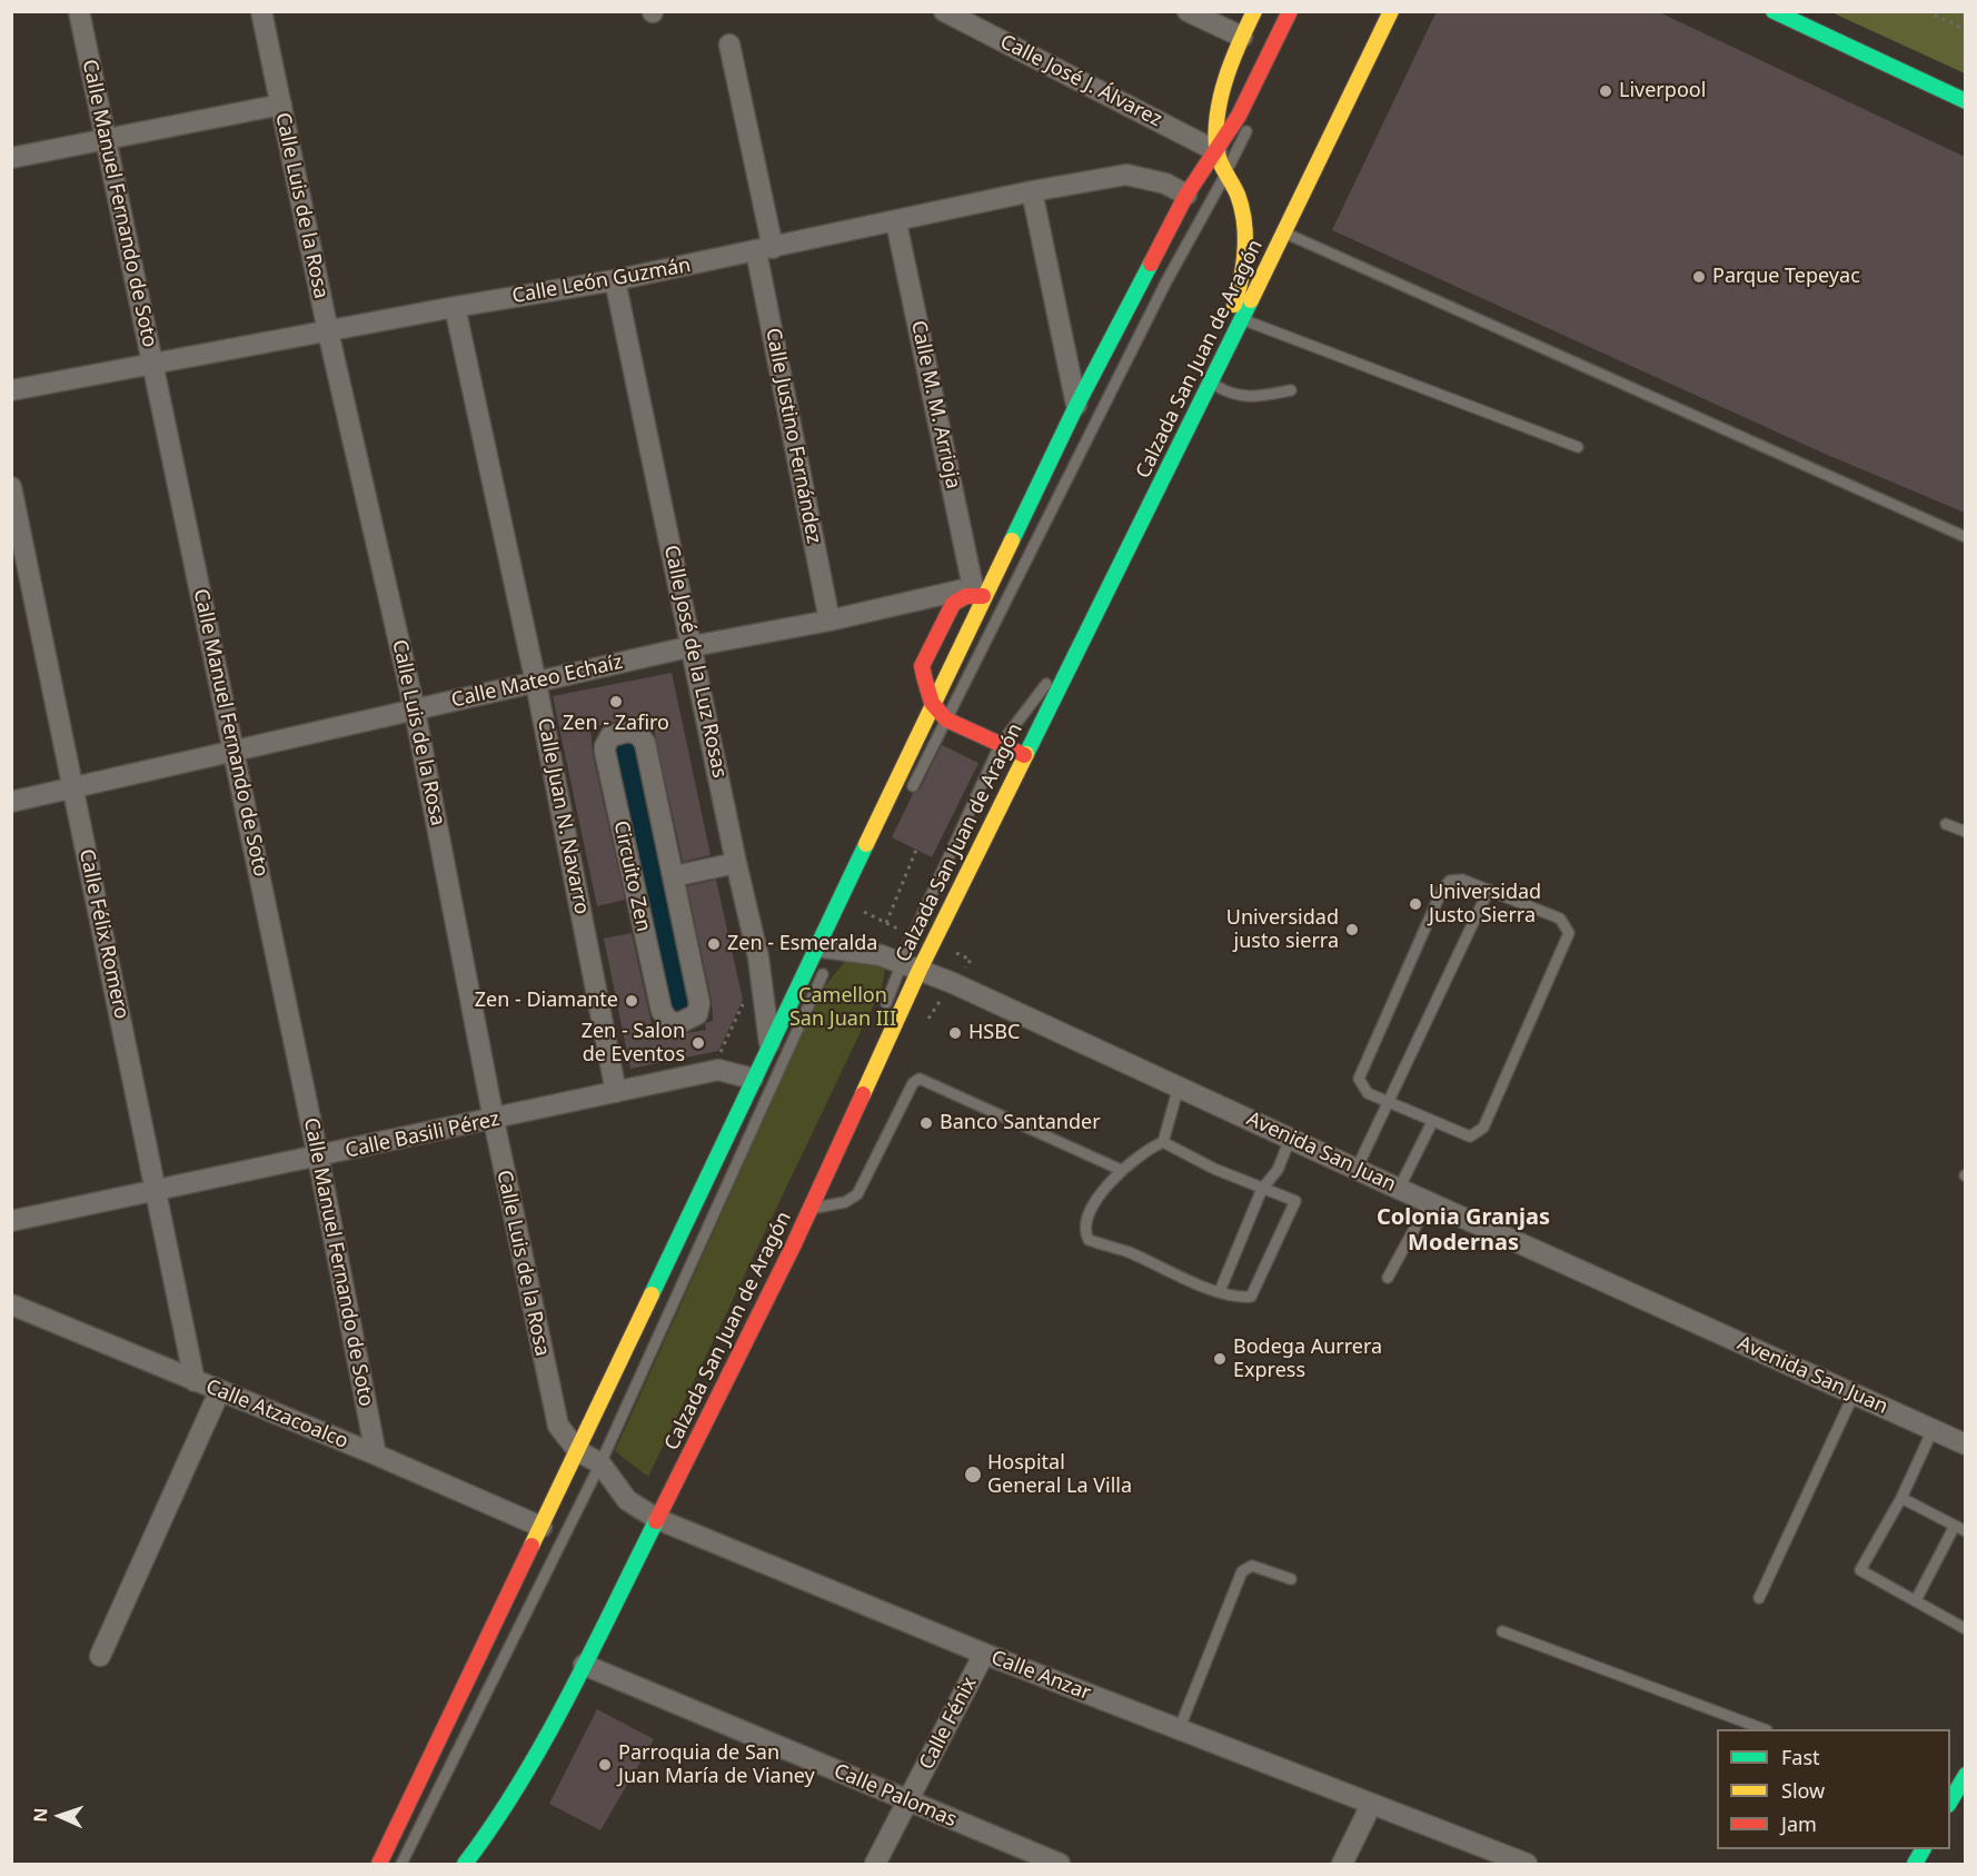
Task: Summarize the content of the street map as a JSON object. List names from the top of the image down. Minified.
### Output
{"streets":{"main road":["Calzada San Juan de Aragón"],"street":["Calle José J. Álvarez","Calle Manuel Fernando de Soto","Calle Luis de la Rosa","Calle León Guzmán","Calle M. M. Arrioja","Calle Justino Fernández","Calle José de la Luz Rosas","Calle Mateo Echaíz","Calle Juan N. Navarro","Circuito Zen","Calle Félix Romero","Calle Basili Pérez","Avenida San Juan","Calle Atzacoalco","Calle Anzar","Calle Fénix","Calle Palomas"]},"crossings":[["Calle Manuel Fernando de Soto","Calle León Guzmán"],["Calle Manuel Fernando de Soto","Calle Mateo Echaíz"],["Calle Manuel Fernando de Soto","Calle Basili Pérez"],["Calle Manuel Fernando de Soto","Calle Atzacoalco"],["Calle Luis de la Rosa","Calle León Guzmán"],["Calle Luis de la Rosa","Calle Mateo Echaíz"],["Calle Luis de la Rosa","Calle Basili Pérez"],["Calle Luis de la Rosa","Calle Anzar"],["Calle León Guzmán","Calle M. M. Arrioja"],["Calle León Guzmán","Calle Justino Fernández"],["Calle León Guzmán","Calle José de la Luz Rosas"],["Calle León Guzmán","Calle Juan N. Navarro"],["Calzada San Juan de Aragón","Avenida San Juan"],["Calzada San Juan de Aragón","Calle Anzar"],["Calzada San Juan de Aragón","Calle Palomas"],["Calle M. M. Arrioja","Calle Mateo Echaíz"],["Calle Justino Fernández","Calle Mateo Echaíz"],["Calle José de la Luz Rosas","Calle Mateo Echaíz"],["Calle José de la Luz Rosas","Circuito Zen"],["Calle Mateo Echaíz","Calle Juan N. Navarro"],["Calle Mateo Echaíz","Calle Félix Romero"],["Calle Juan N. Navarro","Calle Basili Pérez"],["Calle Félix Romero","Calle Basili Pérez"],["Calle Félix Romero","Calle Atzacoalco"],["Calle Anzar","Calle Fénix"],["Calle Fénix","Calle Palomas"]],"districts":["Colonia Granjas Modernas"],"parks":["Camellon San Juan III"],"places":["Liverpool","Parque Tepeyac","Zen - Zafiro","Universidad Justo Sierra","Universidad justo sierra","Zen - Esmeralda","Zen - Diamante","HSBC","Zen - Salon de Eventos","Banco Santander","Bodega Aurrera Express","Hospital General La Villa","Parroquia de San Juan María de Vianey"],"legend":["Fast","Slow","Jam"],"north":"left"}
